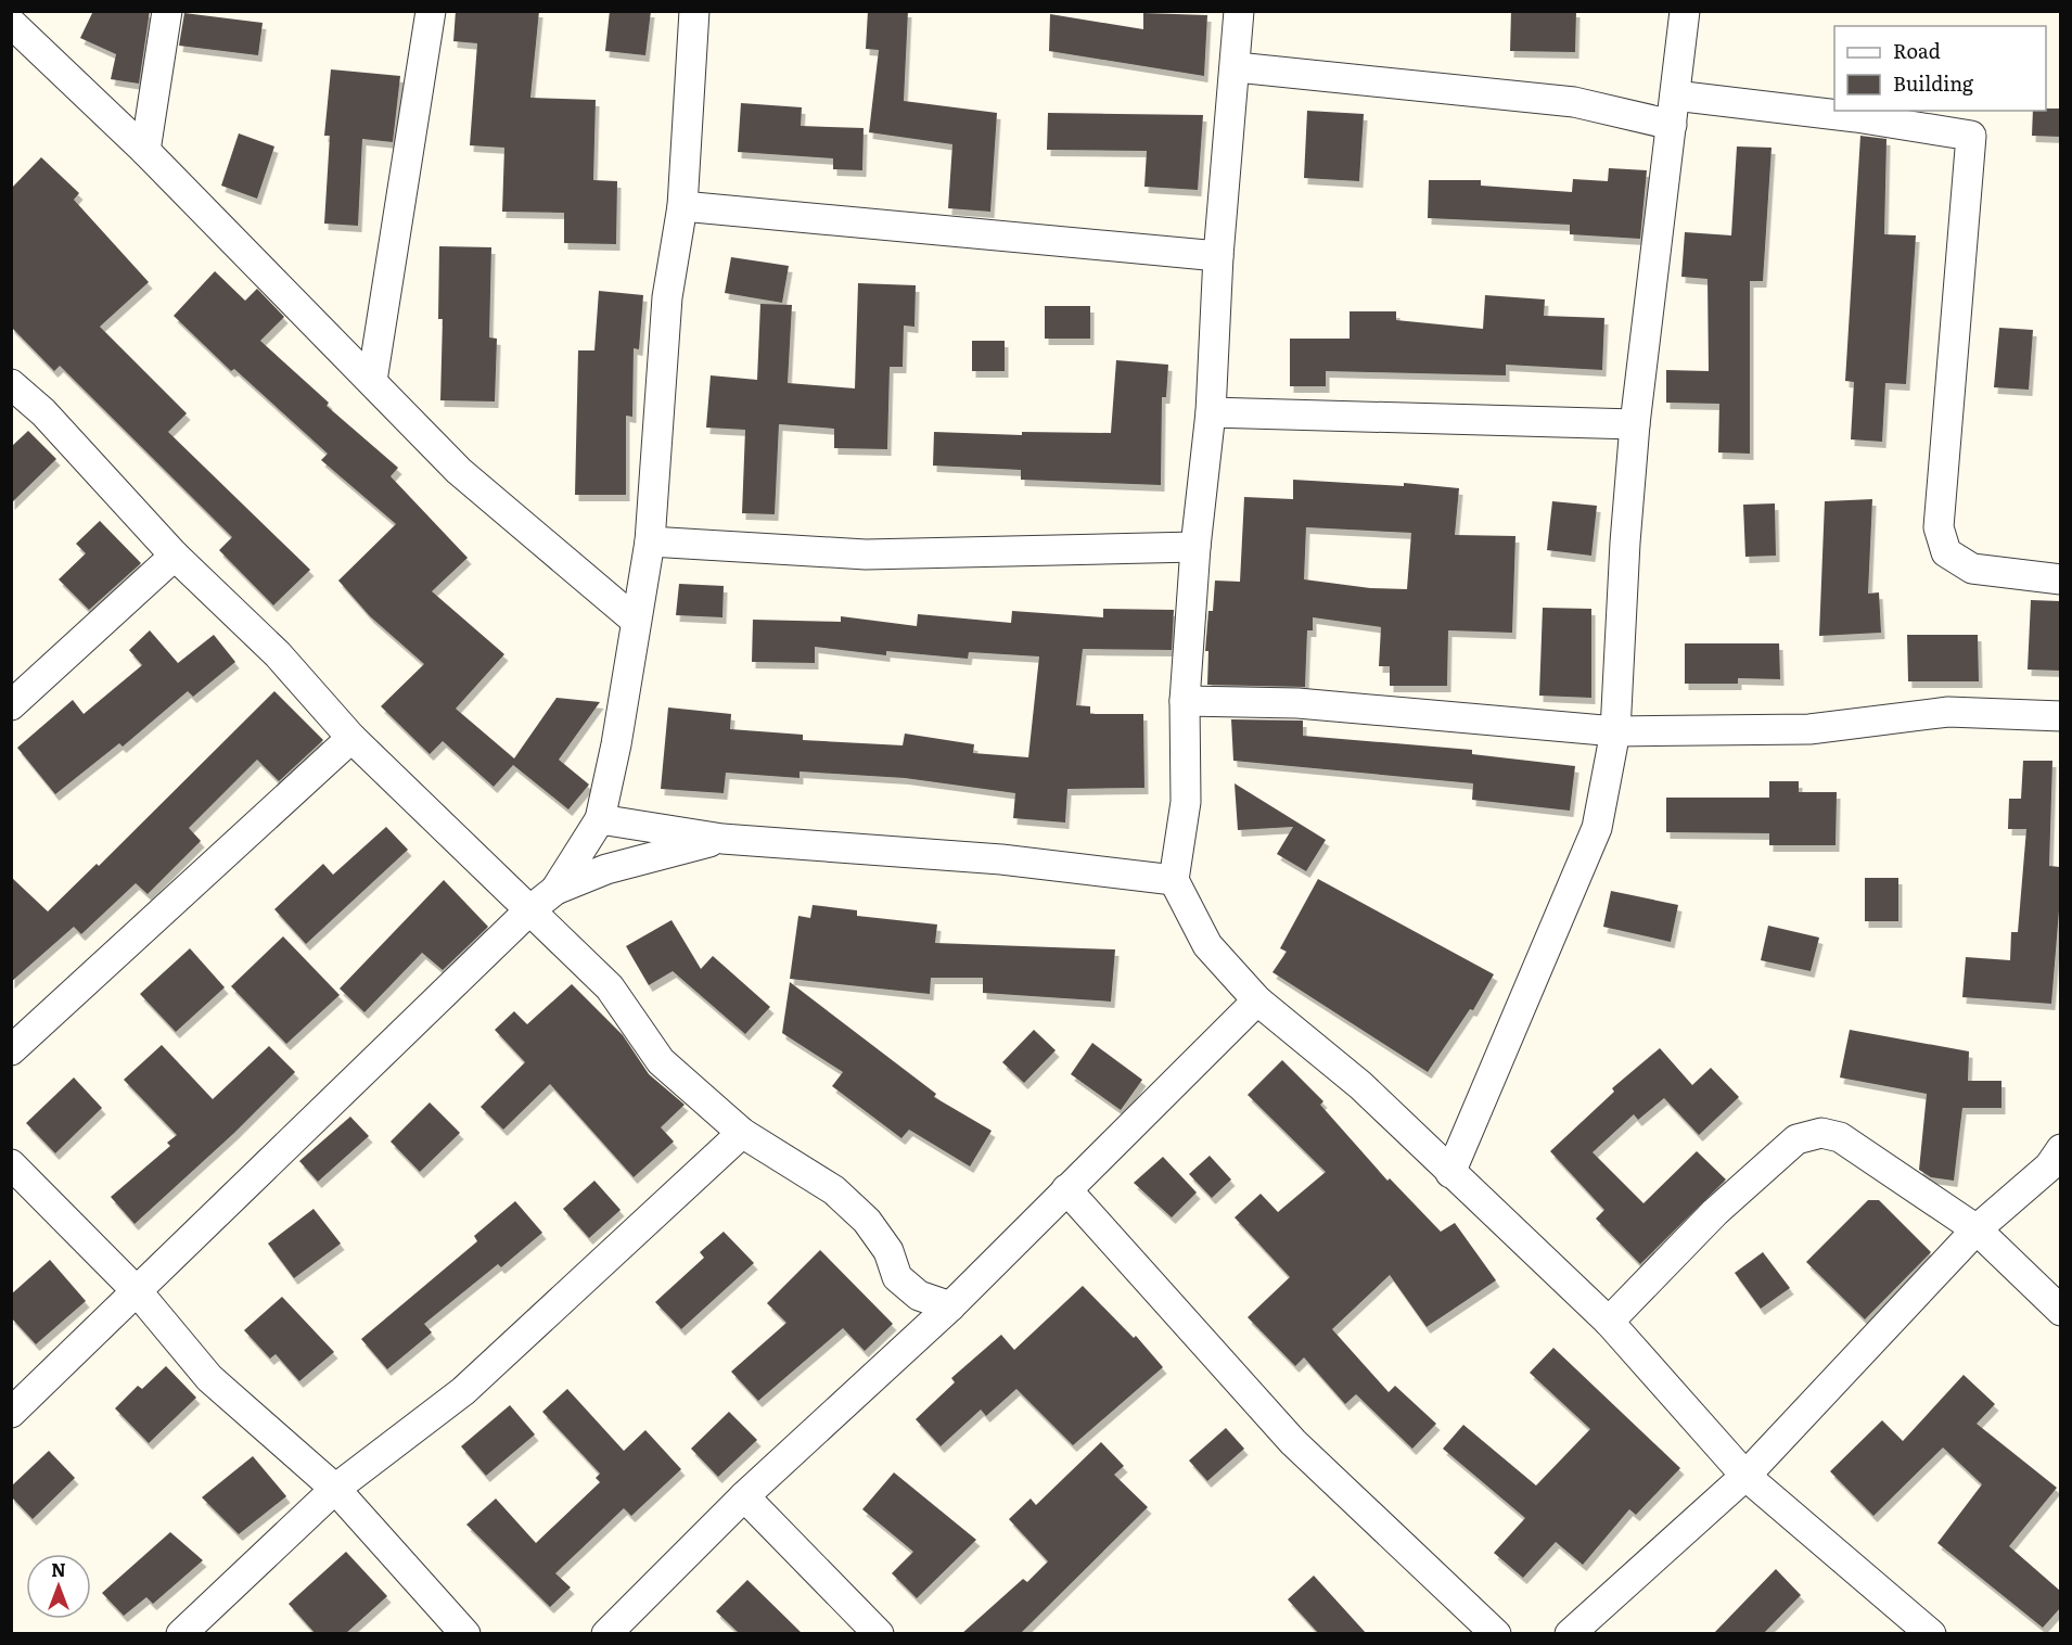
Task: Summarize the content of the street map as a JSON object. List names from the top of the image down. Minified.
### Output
{"legend":["Road","Building"],"north":"top"}
